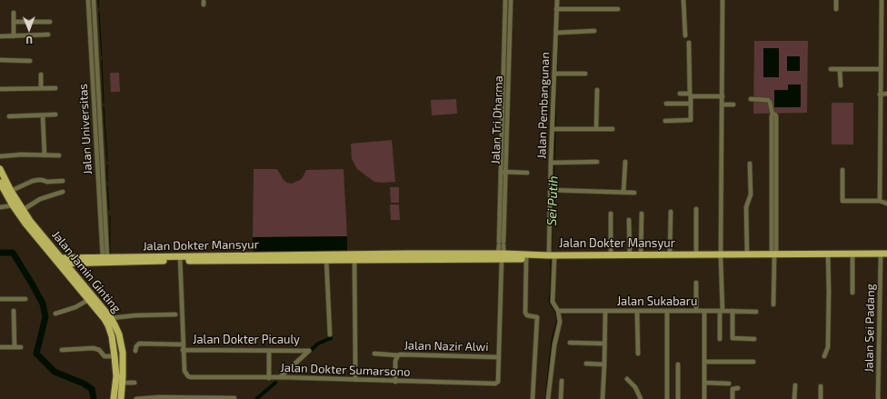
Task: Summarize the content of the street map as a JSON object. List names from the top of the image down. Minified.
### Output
{"streets":{"main road":["Jalan Dokter Mansyur","Jalan Jamin Ginting"],"street":["Jalan Pembangunan","Jalan Tri Dharma","Jalan Universitas","Jalan Sukabaru","Jalan Sei Padang","Jalan Dokter Picauly","Jalan Nazir Alwi","Jalan Dokter Sumarsono"]},"crossings":[["Jalan Pembangunan","Jalan Dokter Mansyur"],["Jalan Pembangunan","Jalan Sukabaru"],["Jalan Tri Dharma","Jalan Dokter Mansyur"],["Jalan Tri Dharma","Jalan Dokter Sumarsono"],["Jalan Universitas","Jalan Dokter Mansyur"],["Jalan Dokter Mansyur","Jalan Jamin Ginting"],["Jalan Dokter Mansyur","Jalan Sei Padang"],["Jalan Dokter Mansyur","Jalan Dokter Sumarsono"],["Jalan Dokter Picauly","Jalan Dokter Sumarsono"],["Jalan Nazir Alwi","Jalan Dokter Sumarsono"]],"water":["Sei Putih"],"north":"bottom"}
